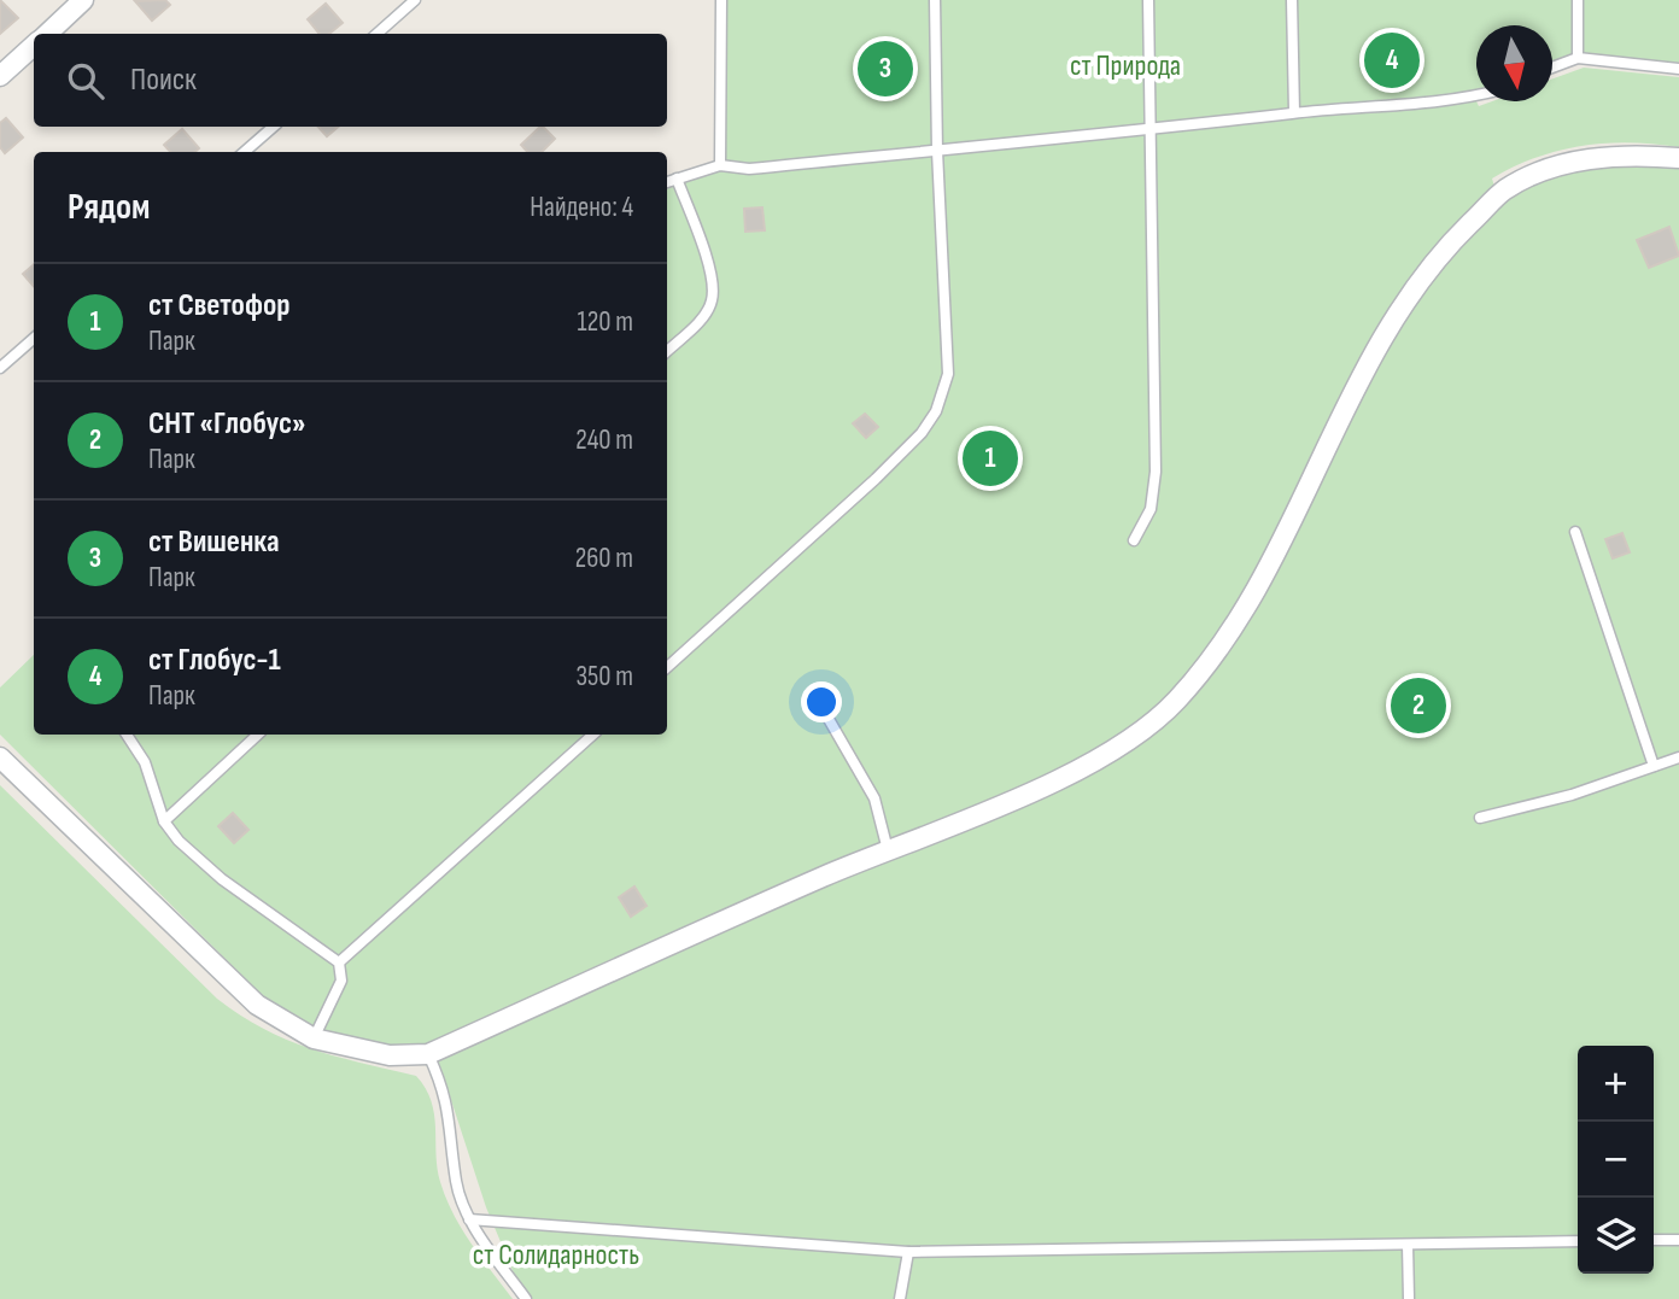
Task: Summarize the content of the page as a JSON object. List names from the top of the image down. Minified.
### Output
{"parks":["ст Природа","ст Солидарность"],"north":"bottom","page":{"pins":["4","3","1","2"],"search":"Поиск","heading":["Рядом","Найдено: 4"],"list":[{"mark":"1","name":"ст Светофор","note":"Парк","value":"120 m"},{"mark":"2","name":"СНТ «Глобус»","note":"Парк","value":"240 m"},{"mark":"3","name":"ст Вишенка","note":"Парк","value":"260 m"},{"mark":"4","name":"ст Глобус-1","note":"Парк","value":"350 m"}],"map_buttons":["+","−"]}}
